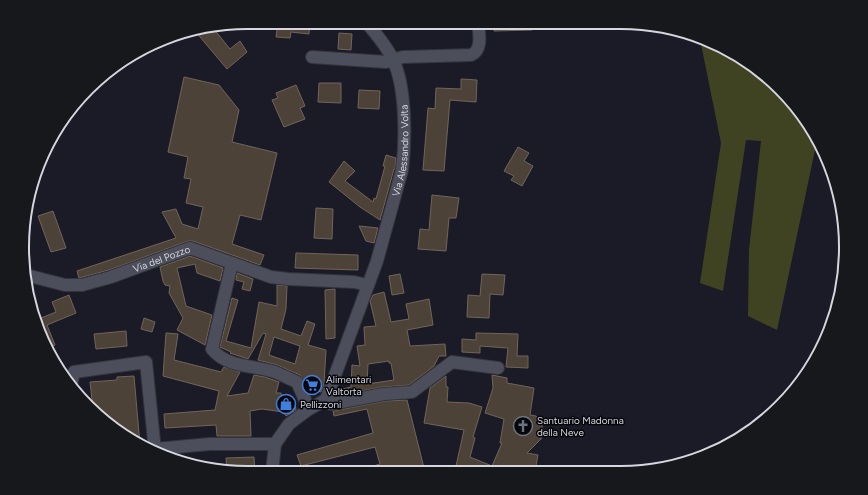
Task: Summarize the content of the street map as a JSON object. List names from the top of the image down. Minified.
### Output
{"streets":{"street":["Via Alessandro Volta","Via del Pozzo"]},"crossings":[["Via Alessandro Volta","Via del Pozzo"]],"places":{"supermarket":["Alimentari Valtorta"],"shop":["Pellizzoni"],"church":["Santuario Madonna della Neve"]}}
